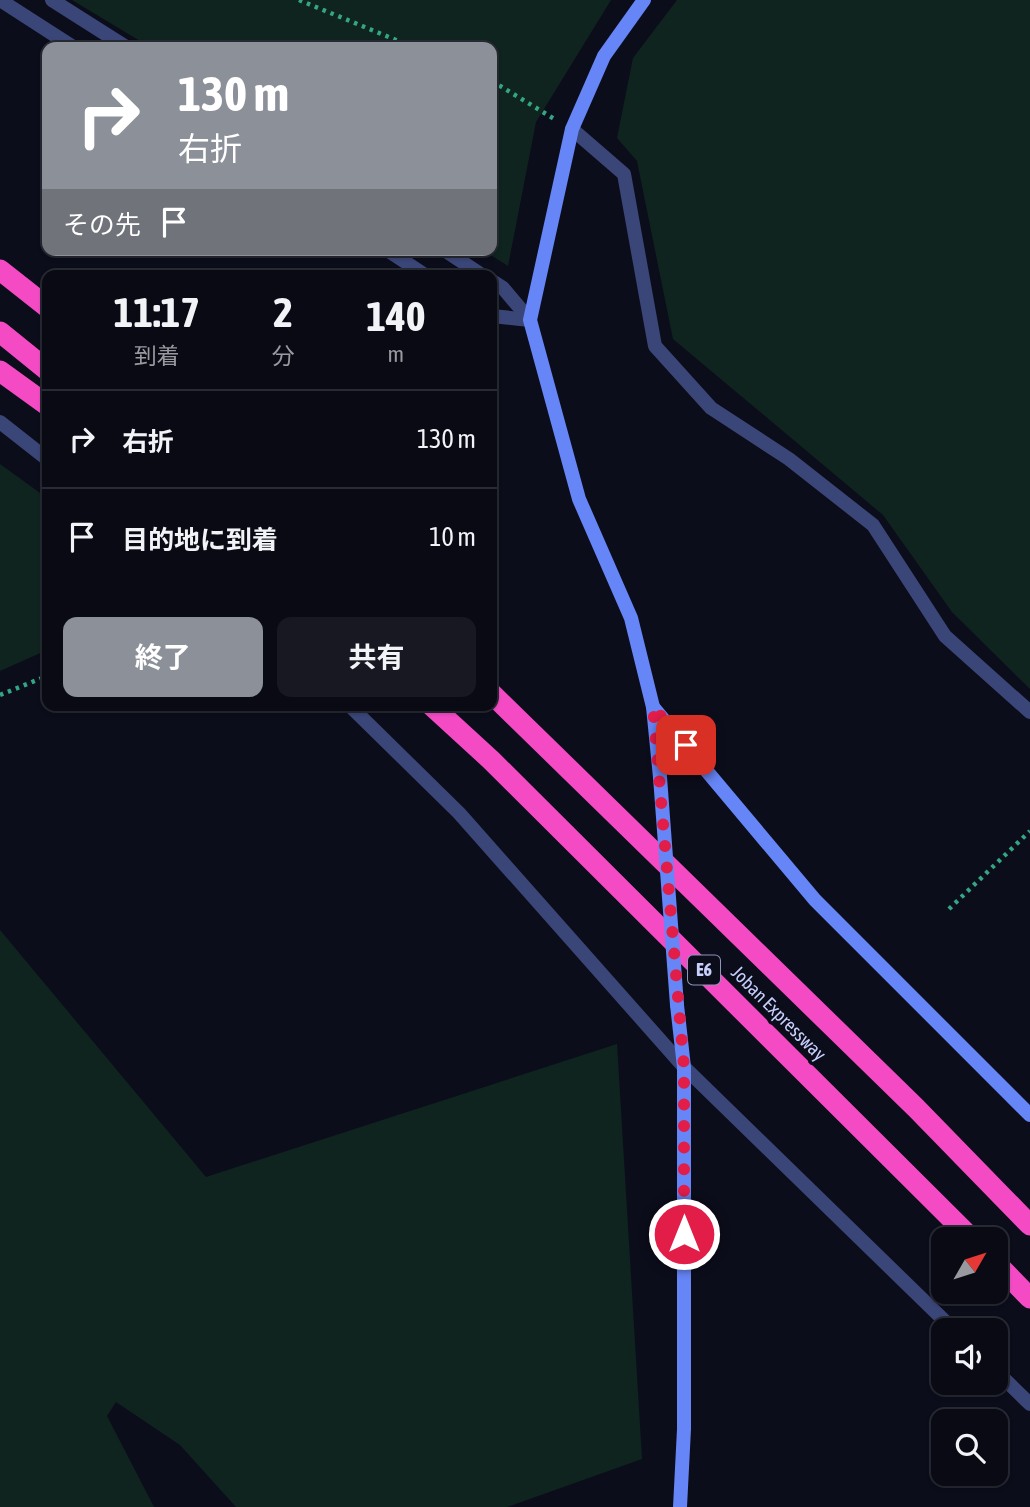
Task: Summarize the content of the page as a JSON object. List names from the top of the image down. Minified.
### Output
{"streets":{"highway":["E6","Joban Expressway"]},"north":"top right","page":{"turn":["130 m","右折"],"then":"その先","eta":["11:17","到着","2","分","140","m"],"list":[{"name":"右折","value":"130 m"},{"name":"目的地に到着","value":"10 m"}],"buttons":["終了","共有"]}}
